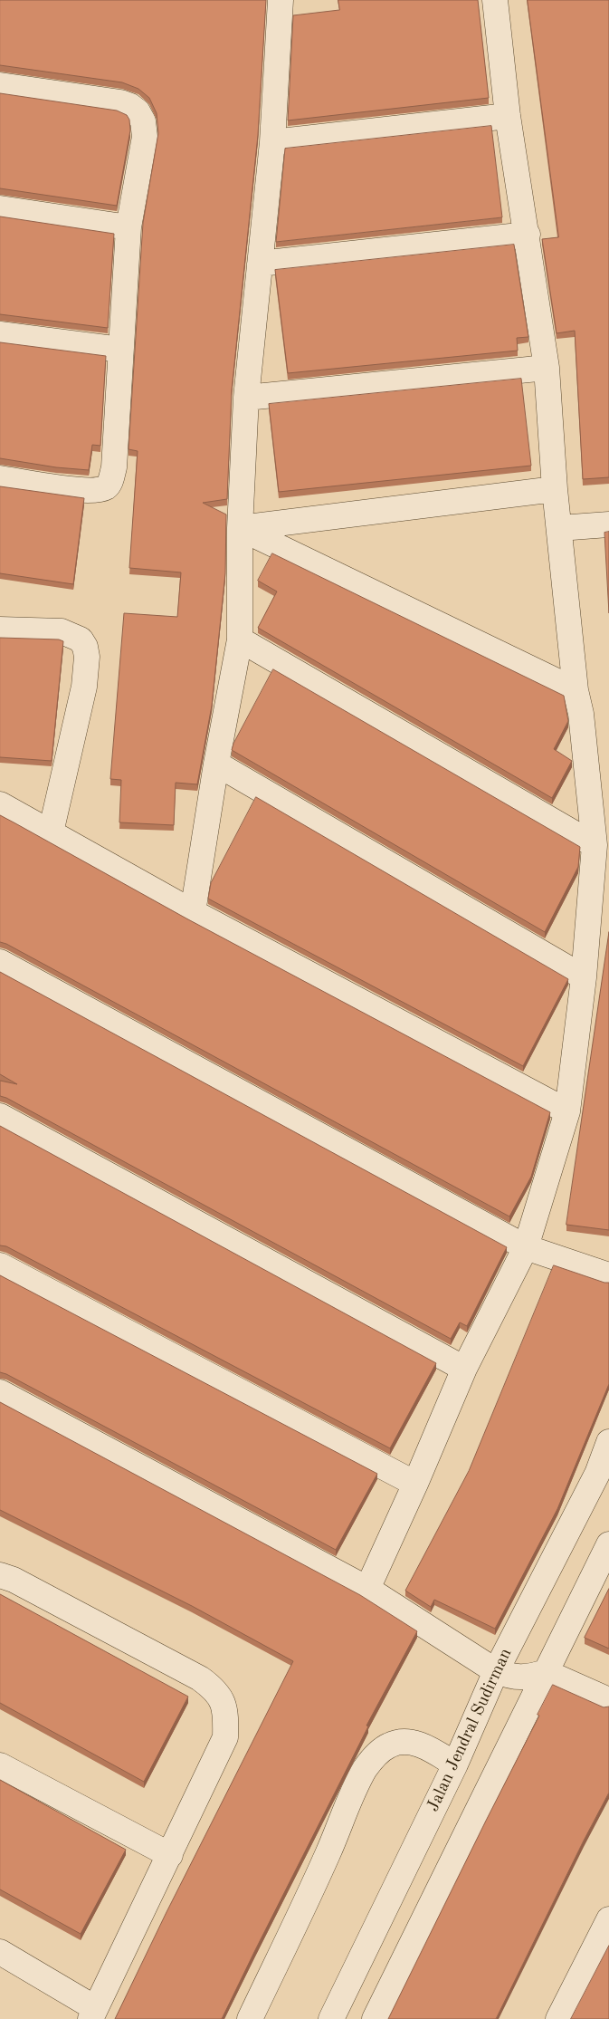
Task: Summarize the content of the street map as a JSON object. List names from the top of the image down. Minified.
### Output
{"streets":{"street":["Jalan Jendral Sudirman"]}}
